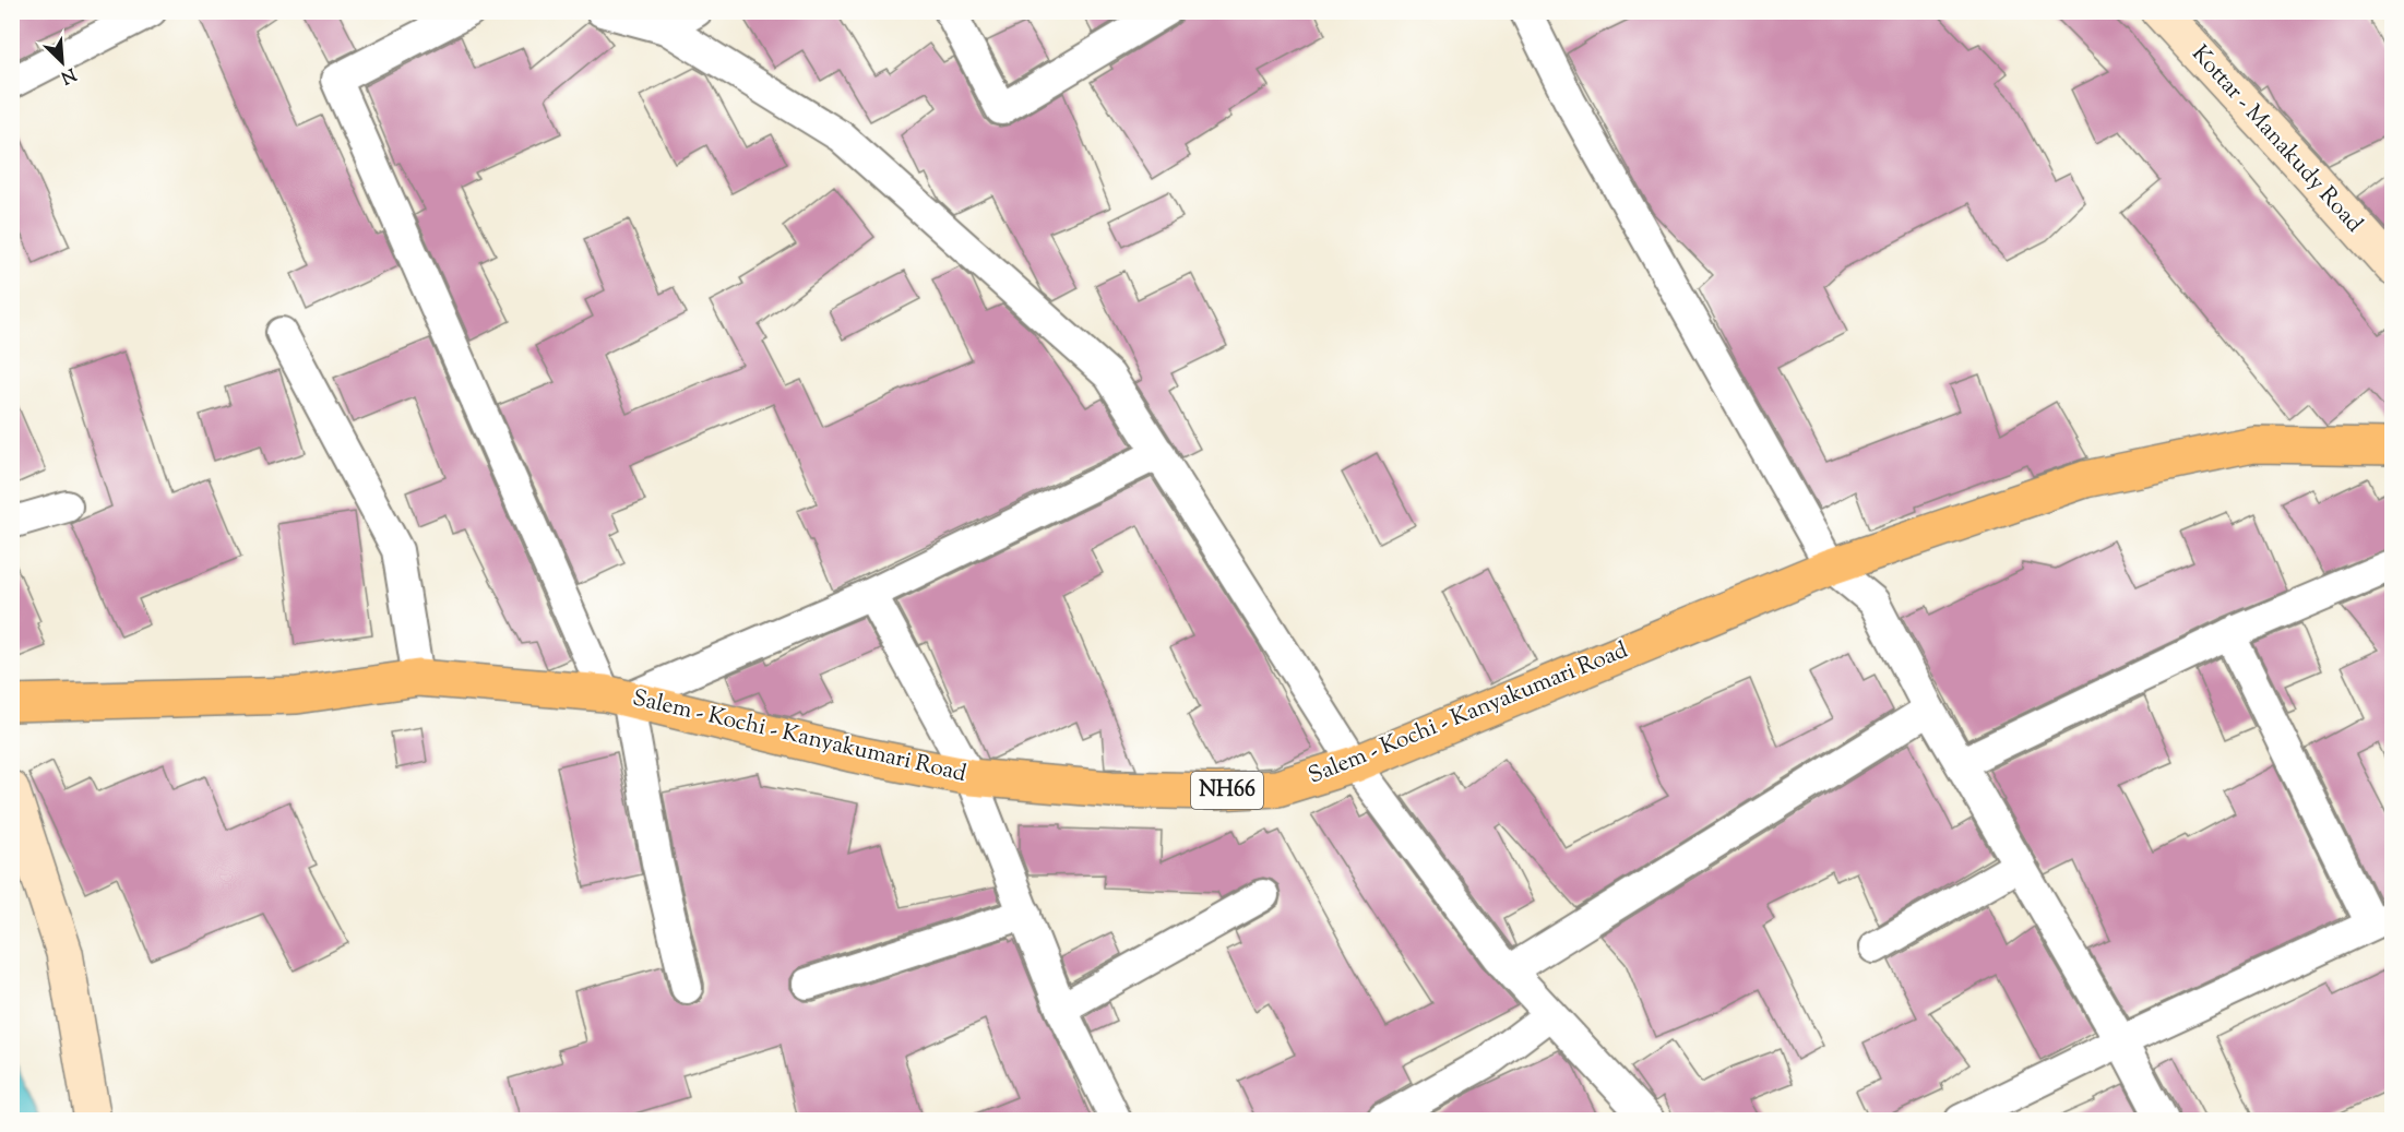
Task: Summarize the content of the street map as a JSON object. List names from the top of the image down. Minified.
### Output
{"streets":{"highway":["Salem - Kochi - Kanyakumari Road","NH66"],"main road":["Kottar - Manakudy Road"]},"north":"bottom right"}
